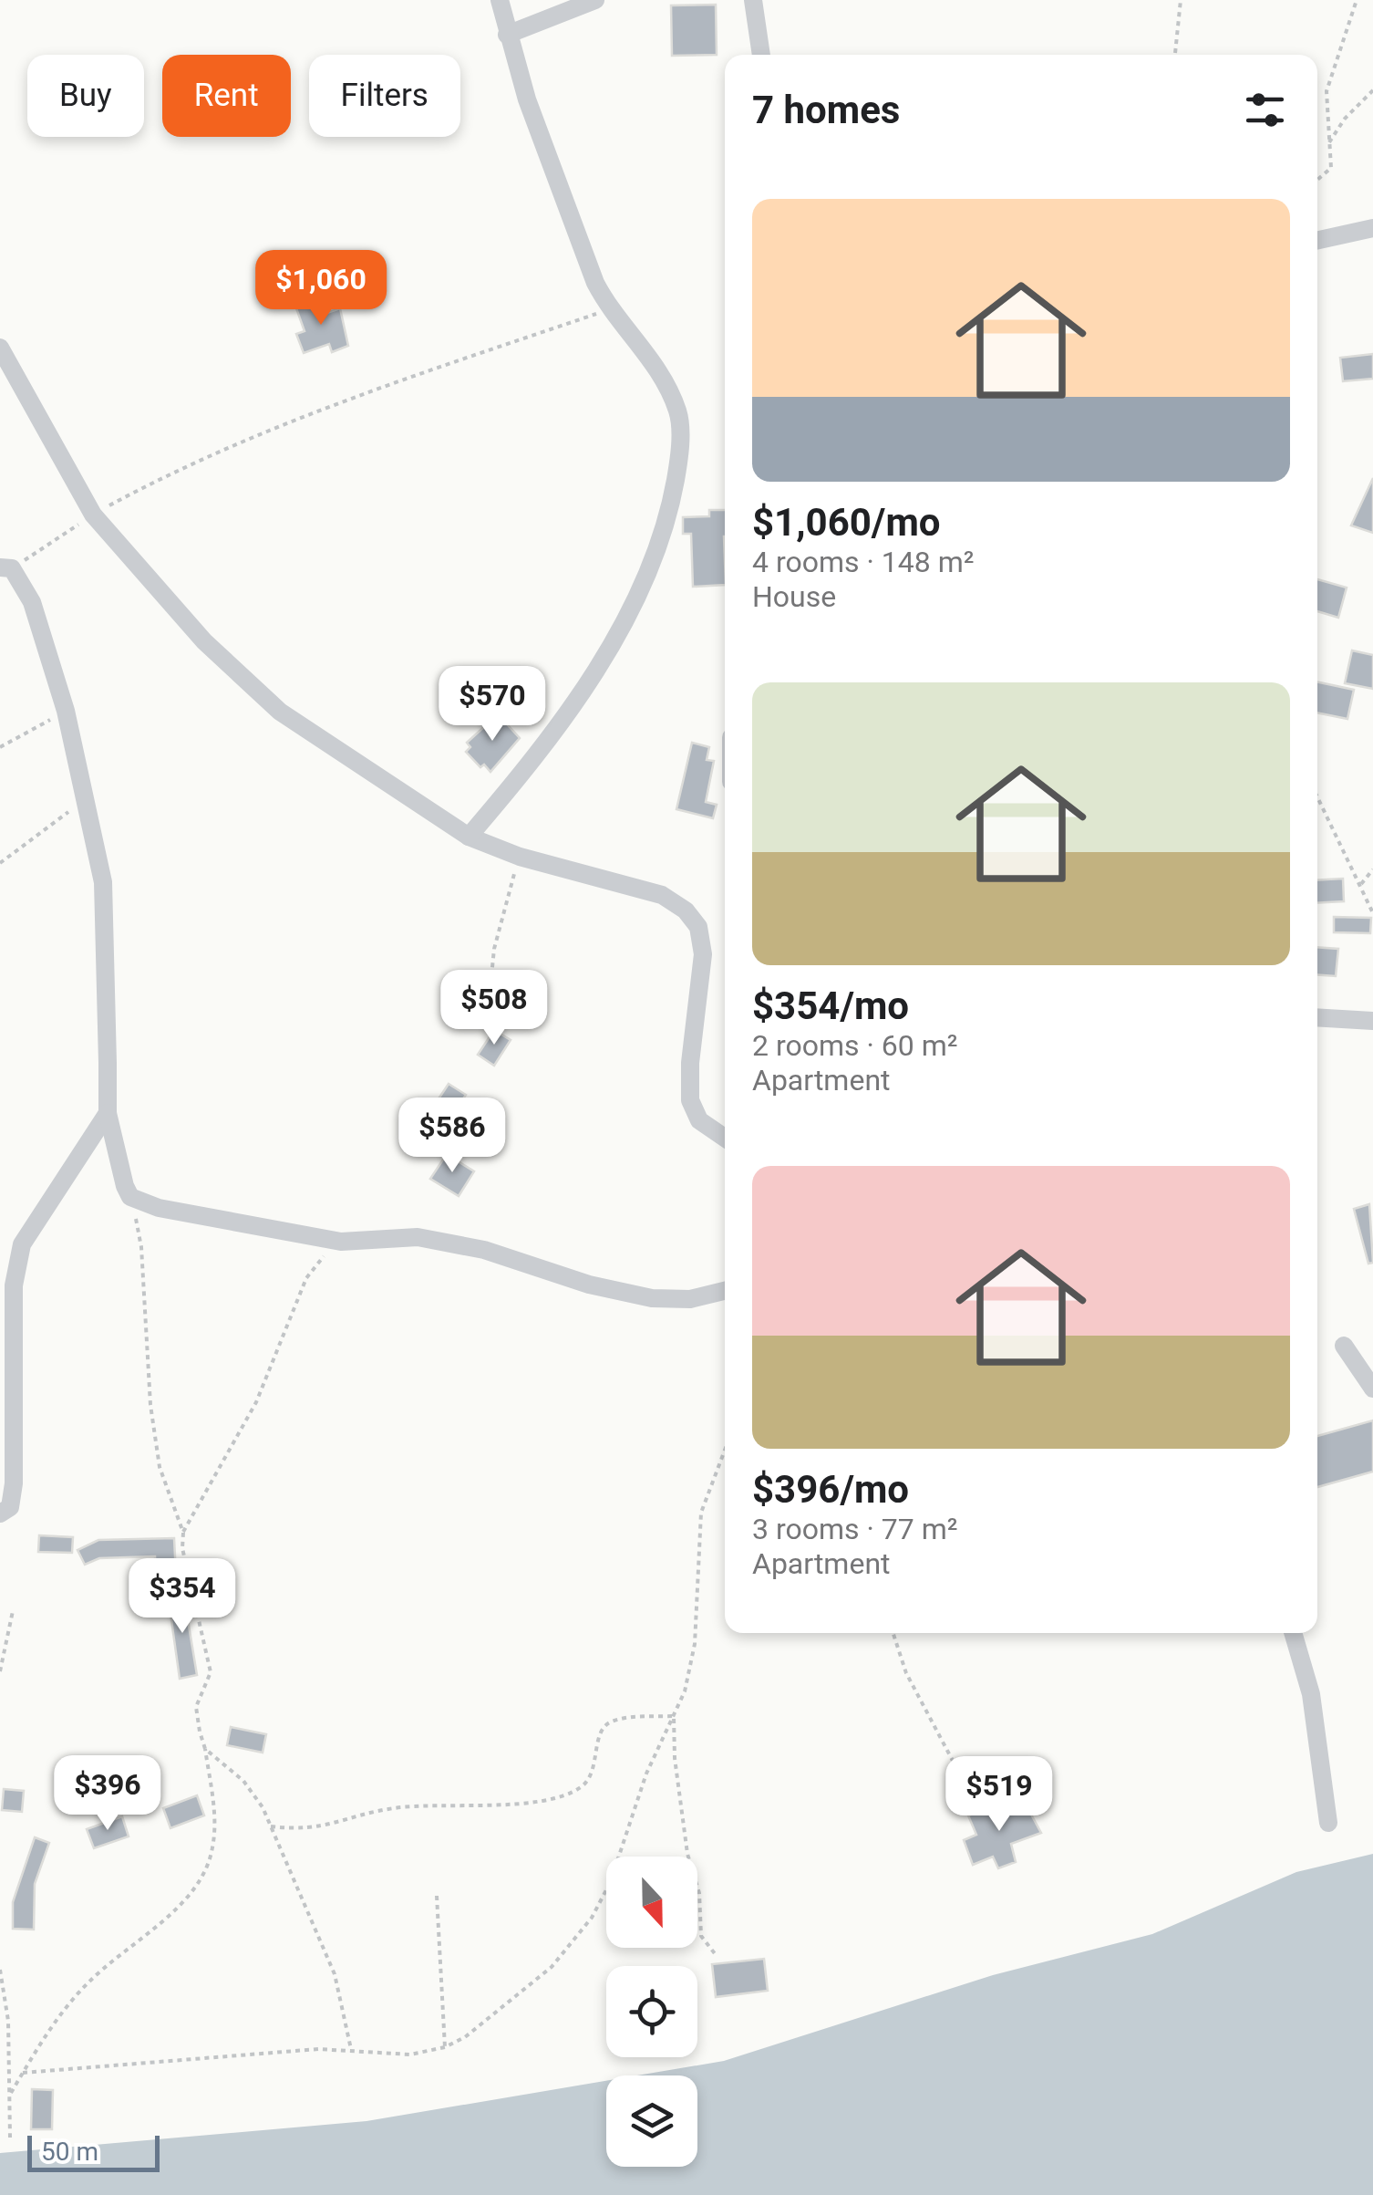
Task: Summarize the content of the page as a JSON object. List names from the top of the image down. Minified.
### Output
{"scale_bar":"50 m","north":"bottom","page":{"chip":["Buy","Rent","Filters"],"heading":"7 homes","list":[{"name":"$1,060/mo","note":"4 rooms · 148 m² · House"},{"name":"$354/mo","note":"2 rooms · 60 m² · Apartment"},{"name":"$396/mo","note":"3 rooms · 77 m² · Apartment"}],"price":["$1,060","$570","$508","$586","$354","$396","$519"],"scale":"50 m"}}
